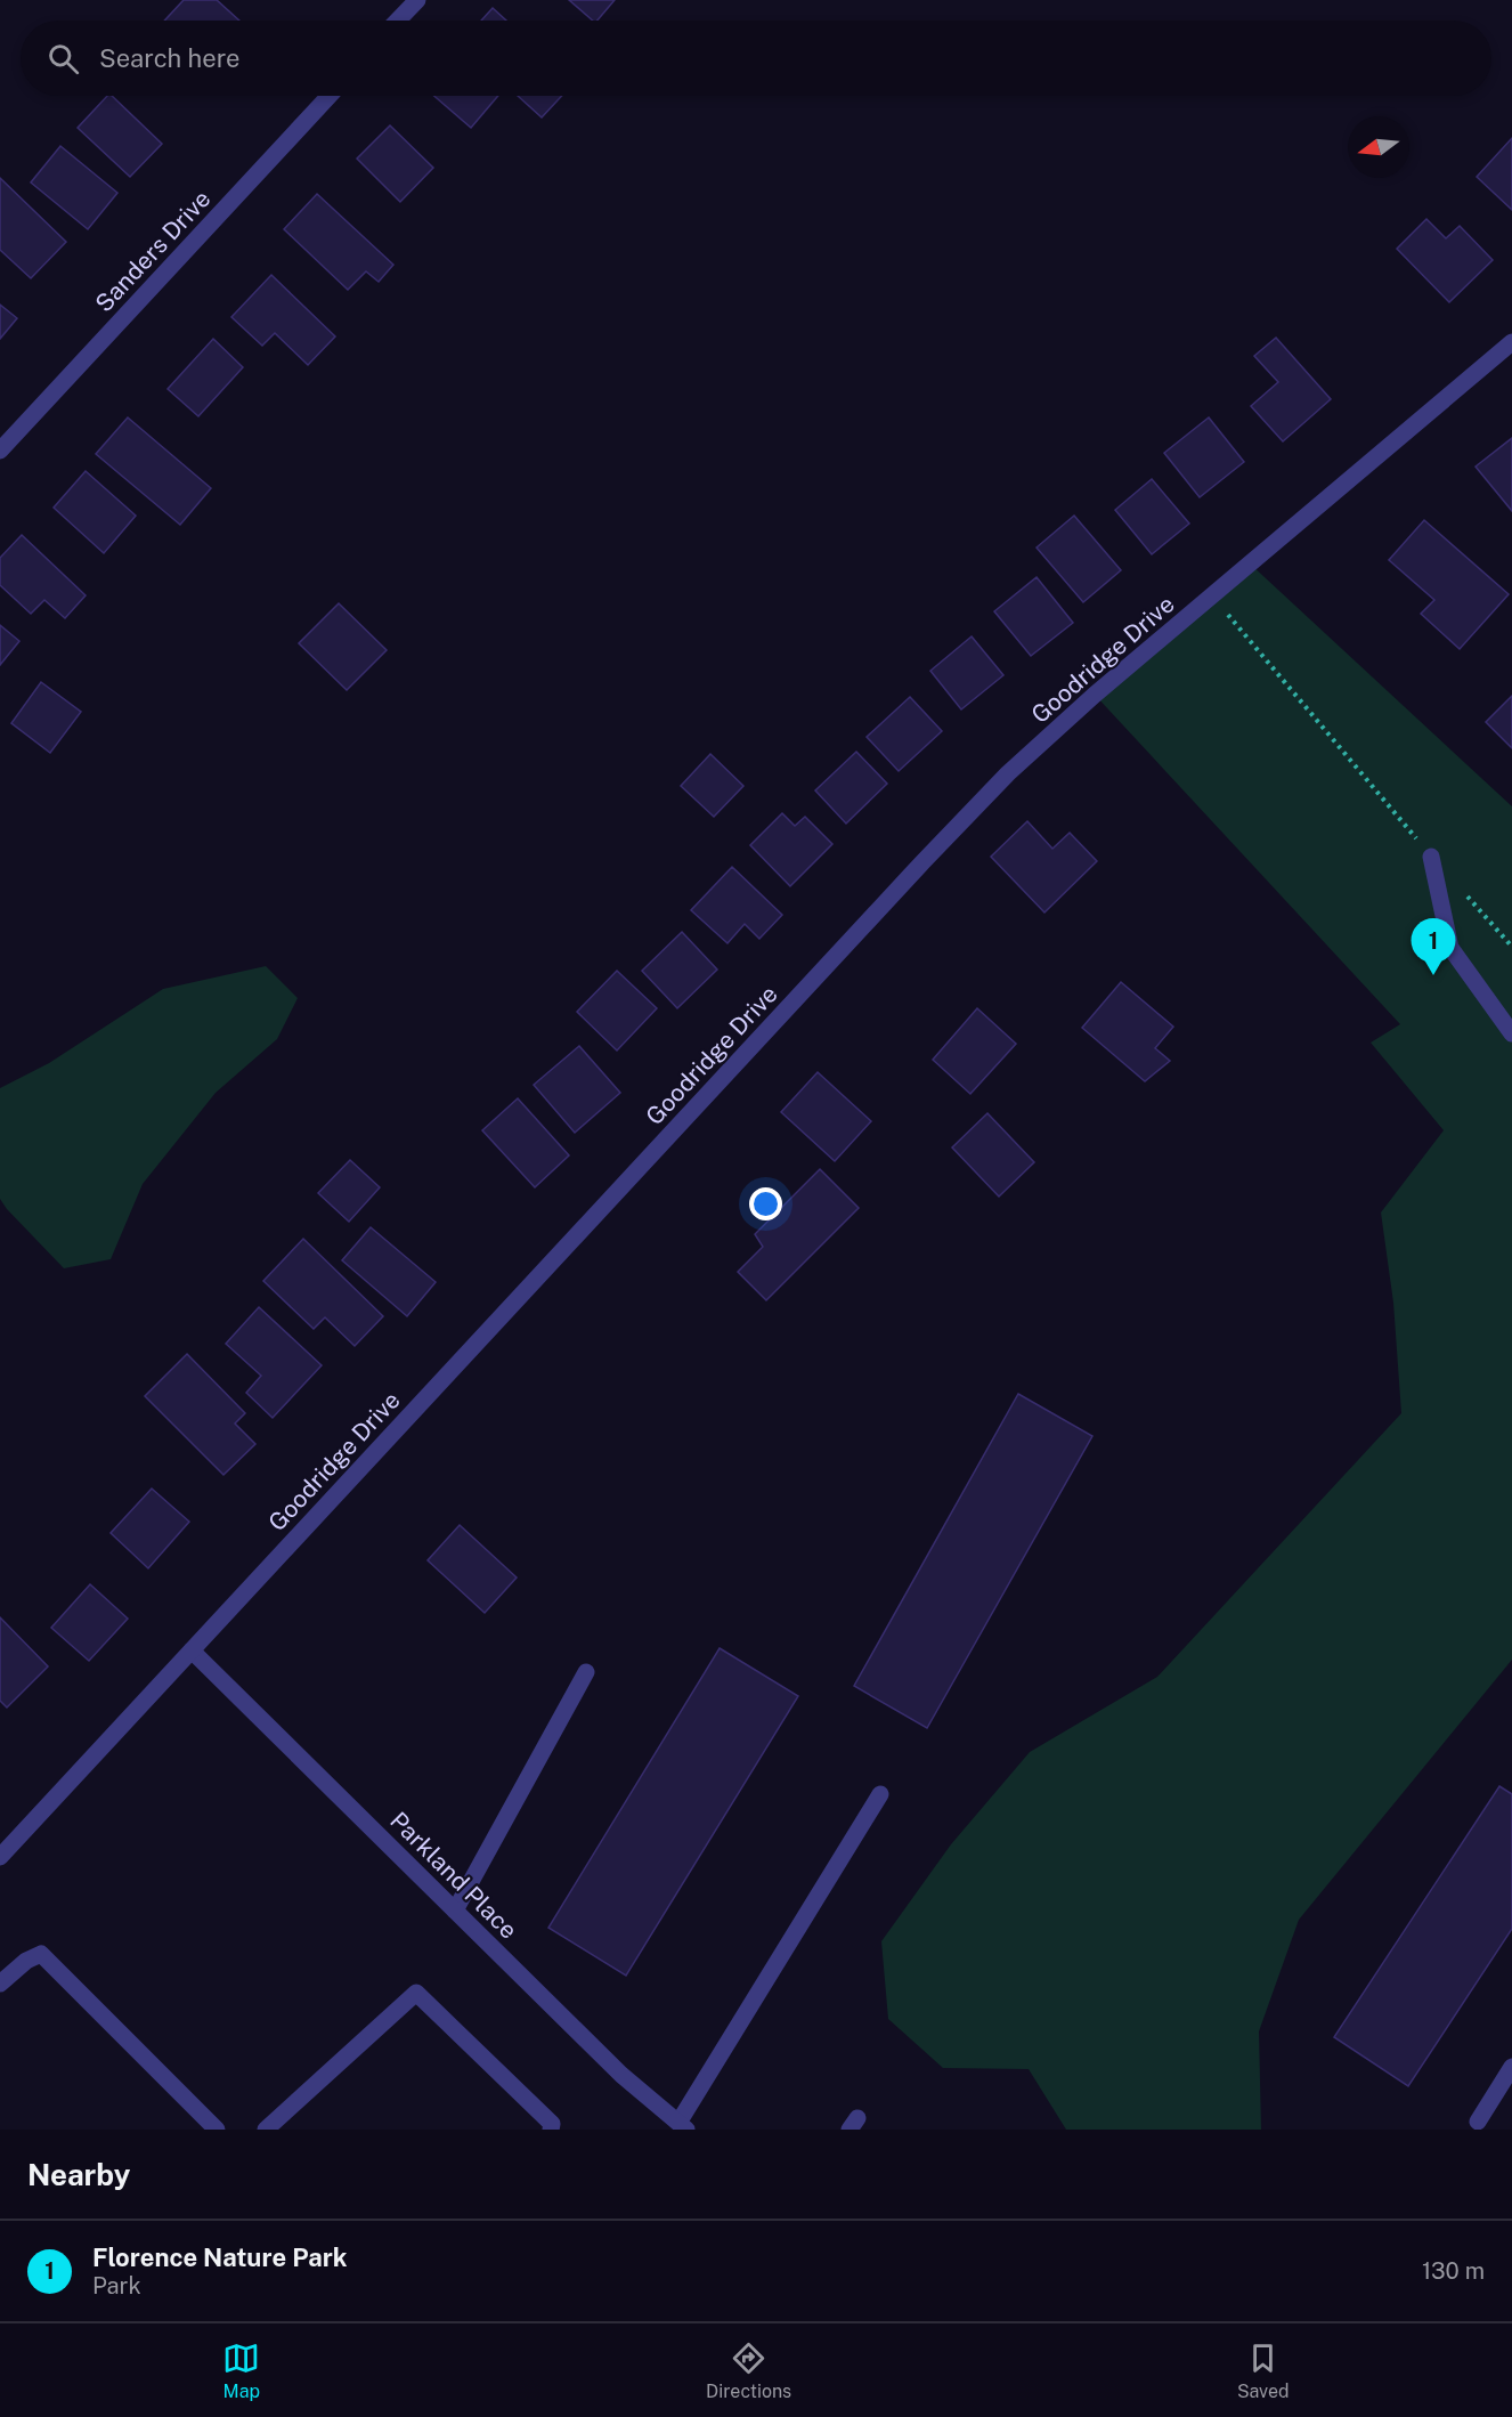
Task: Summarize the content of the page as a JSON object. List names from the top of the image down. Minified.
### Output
{"streets":{"street":["Sanders Drive","Goodridge Drive","Parkland Place"]},"crossings":[["Goodridge Drive","Parkland Place"]],"north":"left","page":{"search":"Search here","pins":"1","heading":"Nearby","list":[{"mark":"1","name":"Florence Nature Park","note":"Park","value":"130 m"}],"nav":["Map","Directions","Saved"]}}
